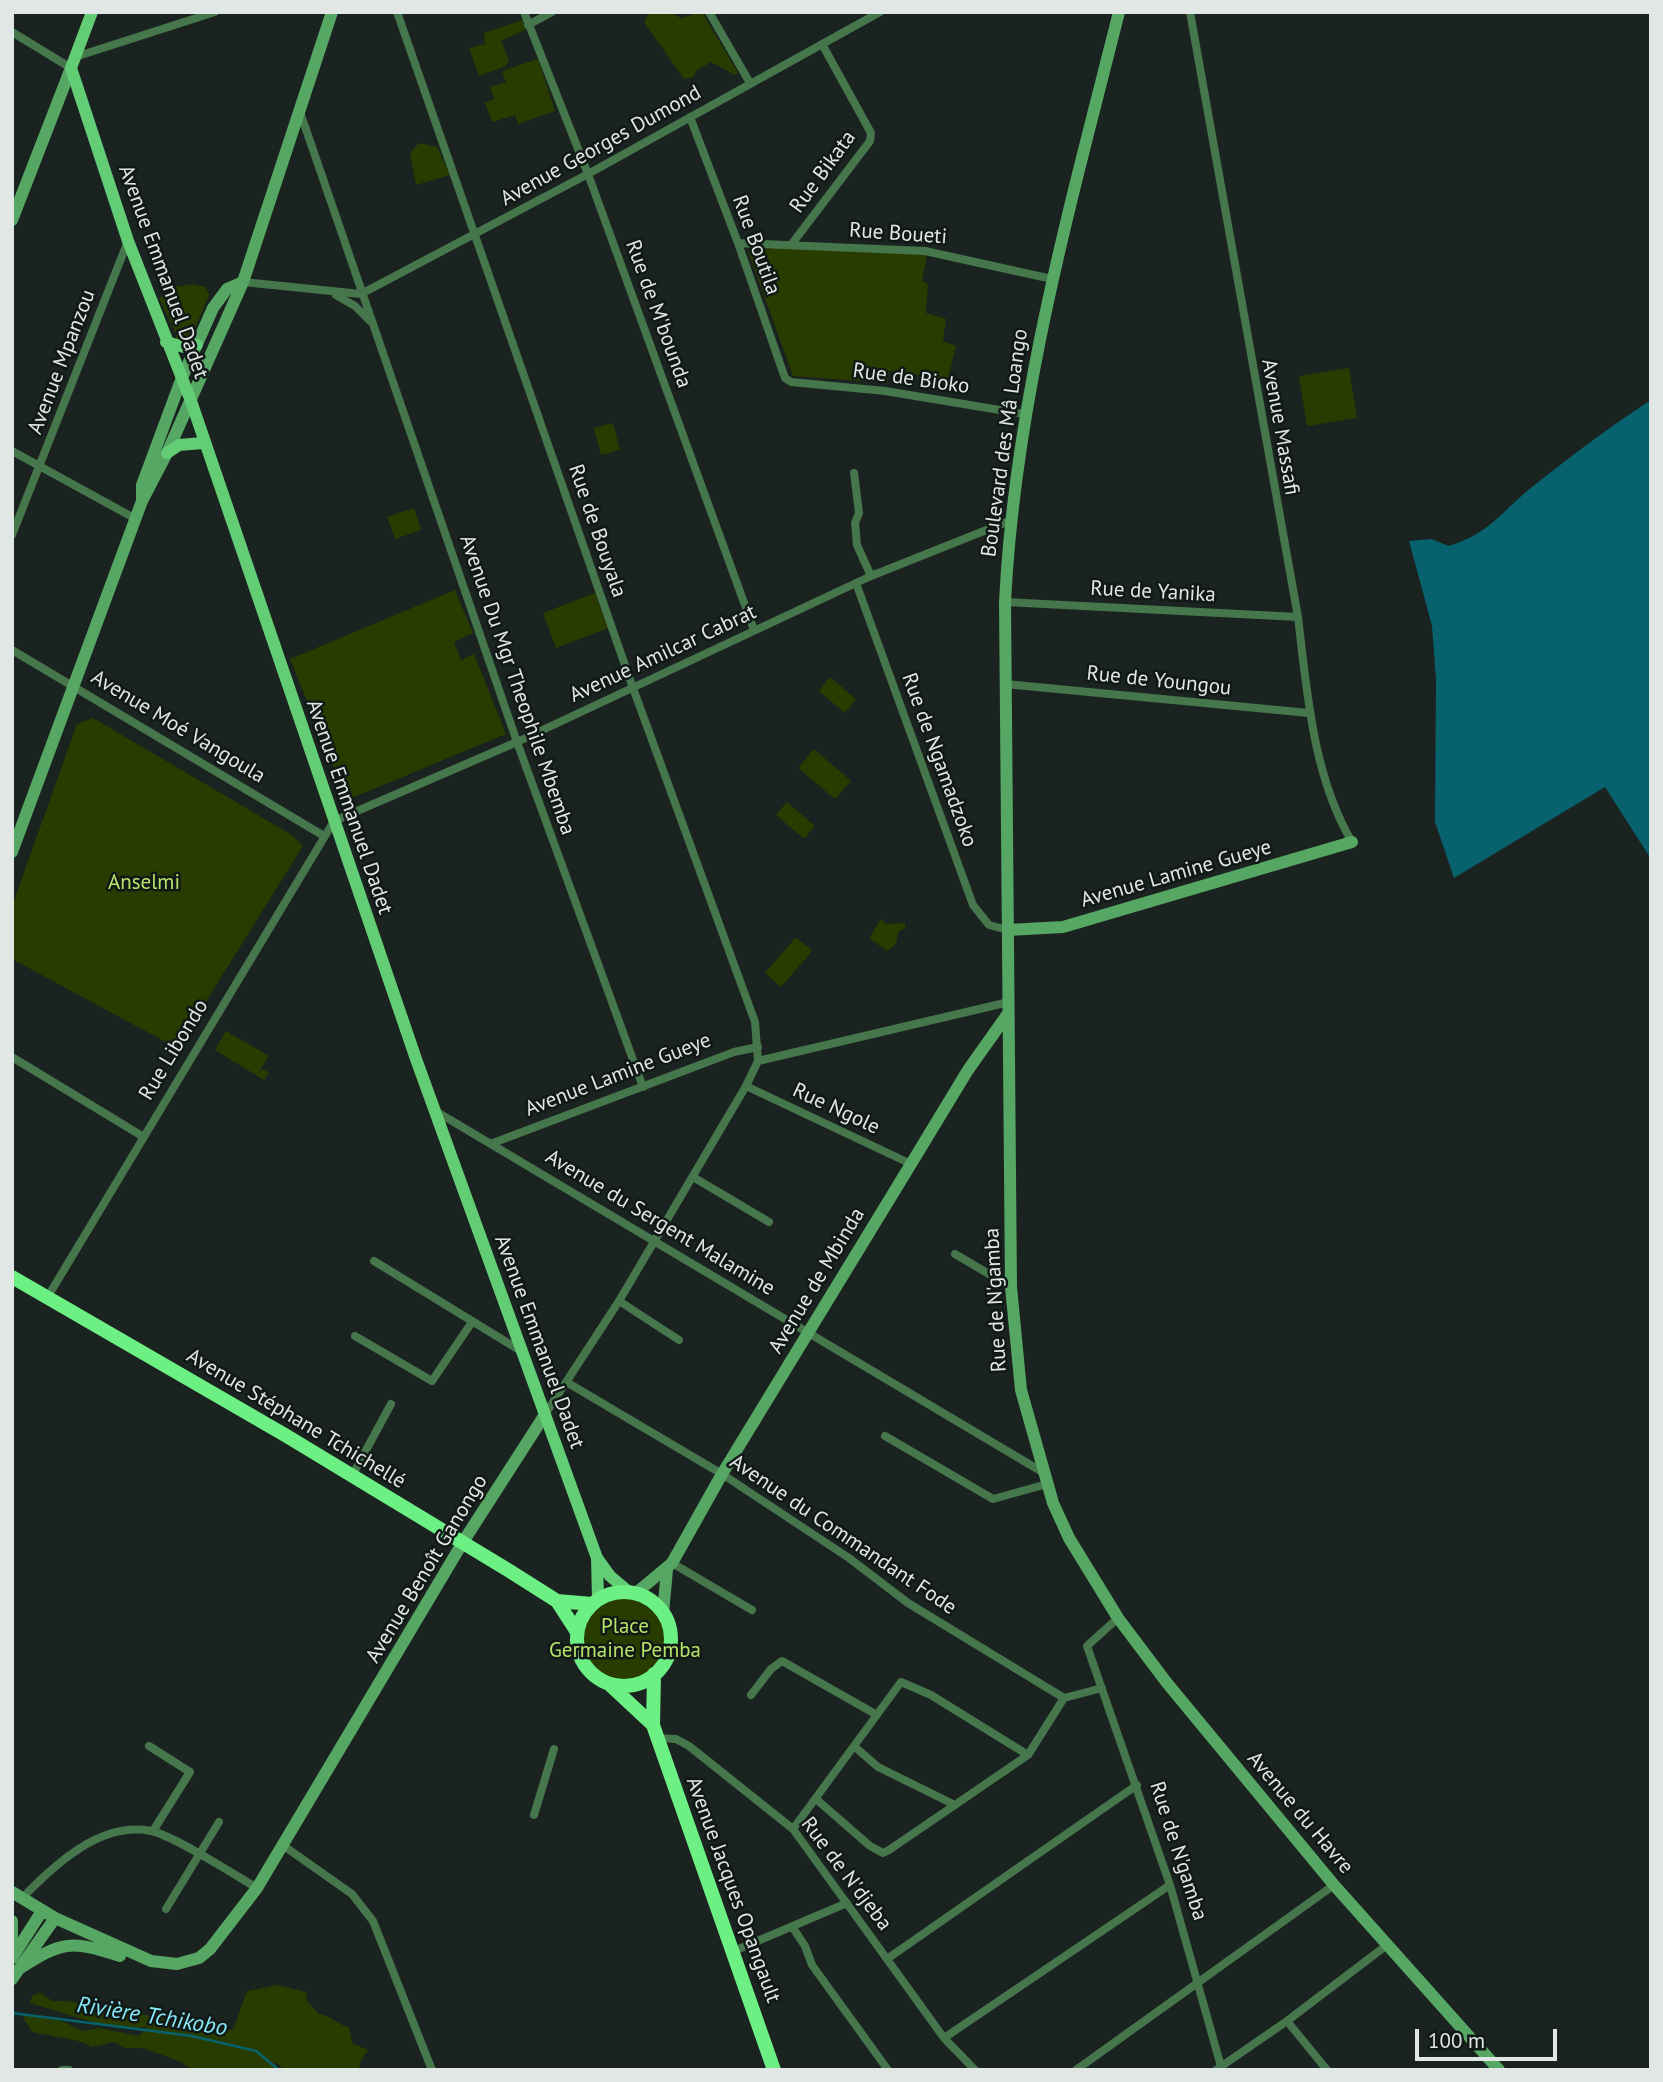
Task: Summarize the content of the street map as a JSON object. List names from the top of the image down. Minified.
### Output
{"streets":{"highway":["Avenue Stéphane Tchichellé","Avenue Jacques Opangault"],"main road":["Avenue Emmanuel Dadet"],"street":["Avenue Georges Dumond","Rue Bikata","Rue Boueti","Rue Boutila","Rue de M'bounda","Avenue Mpanzou","Rue de Bioko","Avenue Massafi","Boulevard des Mâ Loango","Rue de Bouyala","Rue de Yanika","Avenue Amilcar Cabrat","Rue de Youngou","Avenue Du Mgr Theophile Mbemba","Avenue Moé Vangoula","Rue de Ngamadzoko","Avenue Lamine Gueye","Rue Libondo","Rue Ngole","Avenue du Sergent Malamine","Avenue de Mbinda","Rue de N'gamba","Avenue du Commandant Fode","Avenue Benoît Ganongo","Avenue du Havre","Rue de N'djeba"]},"crossings":[["Avenue Georges Dumond","Rue Bikata"],["Avenue Georges Dumond","Rue Boutila"],["Avenue Georges Dumond","Rue de M'bounda"],["Avenue Georges Dumond","Rue de Bouyala"],["Avenue Georges Dumond","Avenue Du Mgr Theophile Mbemba"],["Rue Bikata","Rue Boueti"],["Rue Boueti","Rue Boutila"],["Rue Boueti","Boulevard des Mâ Loango"],["Rue Boutila","Rue de Bioko"],["Avenue Emmanuel Dadet","Avenue Mpanzou"],["Avenue Emmanuel Dadet","Avenue Amilcar Cabrat"],["Avenue Emmanuel Dadet","Rue Libondo"],["Avenue Emmanuel Dadet","Avenue du Sergent Malamine"],["Avenue Emmanuel Dadet","Avenue de Mbinda"],["Avenue Emmanuel Dadet","Avenue Stéphane Tchichellé"],["Avenue Emmanuel Dadet","Avenue Benoît Ganongo"],["Rue de M'bounda","Avenue Amilcar Cabrat"],["Rue de Bioko","Boulevard des Mâ Loango"],["Avenue Massafi","Rue de Yanika"],["Avenue Massafi","Rue de Youngou"],["Avenue Massafi","Avenue Lamine Gueye"],["Boulevard des Mâ Loango","Rue de Yanika"],["Boulevard des Mâ Loango","Avenue Amilcar Cabrat"],["Boulevard des Mâ Loango","Rue de Youngou"],["Boulevard des Mâ Loango","Rue de Ngamadzoko"],["Boulevard des Mâ Loango","Avenue Lamine Gueye"],["Boulevard des Mâ Loango","Avenue de Mbinda"],["Boulevard des Mâ Loango","Rue de N'gamba"],["Rue de Bouyala","Avenue Amilcar Cabrat"],["Rue de Bouyala","Avenue Lamine Gueye"],["Rue de Bouyala","Avenue Benoît Ganongo"],["Avenue Amilcar Cabrat","Avenue Du Mgr Theophile Mbemba"],["Avenue Amilcar Cabrat","Rue de Ngamadzoko"],["Avenue Amilcar Cabrat","Rue Libondo"],["Avenue Du Mgr Theophile Mbemba","Avenue Lamine Gueye"],["Avenue Moé Vangoula","Rue Libondo"],["Rue de Ngamadzoko","Avenue Lamine Gueye"],["Avenue Lamine Gueye","Avenue du Sergent Malamine"],["Rue Libondo","Avenue Stéphane Tchichellé"],["Rue Ngole","Avenue de Mbinda"],["Rue Ngole","Avenue Benoît Ganongo"],["Avenue du Sergent Malamine","Avenue de Mbinda"],["Avenue du Sergent Malamine","Rue de N'gamba"],["Avenue du Sergent Malamine","Avenue Benoît Ganongo"],["Avenue de Mbinda","Rue de N'gamba"],["Avenue de Mbinda","Avenue Stéphane Tchichellé"],["Avenue de Mbinda","Avenue du Commandant Fode"],["Rue de N'gamba","Avenue du Havre"],["Avenue Stéphane Tchichellé","Avenue Benoît Ganongo"],["Avenue du Commandant Fode","Avenue Benoît Ganongo"],["Rue de N'djeba","Avenue Jacques Opangault"]],"water":["Rivière Tchikobo"],"parks":["Anselmi","Place Germaine Pemba"],"scale_bar":"100 m"}
